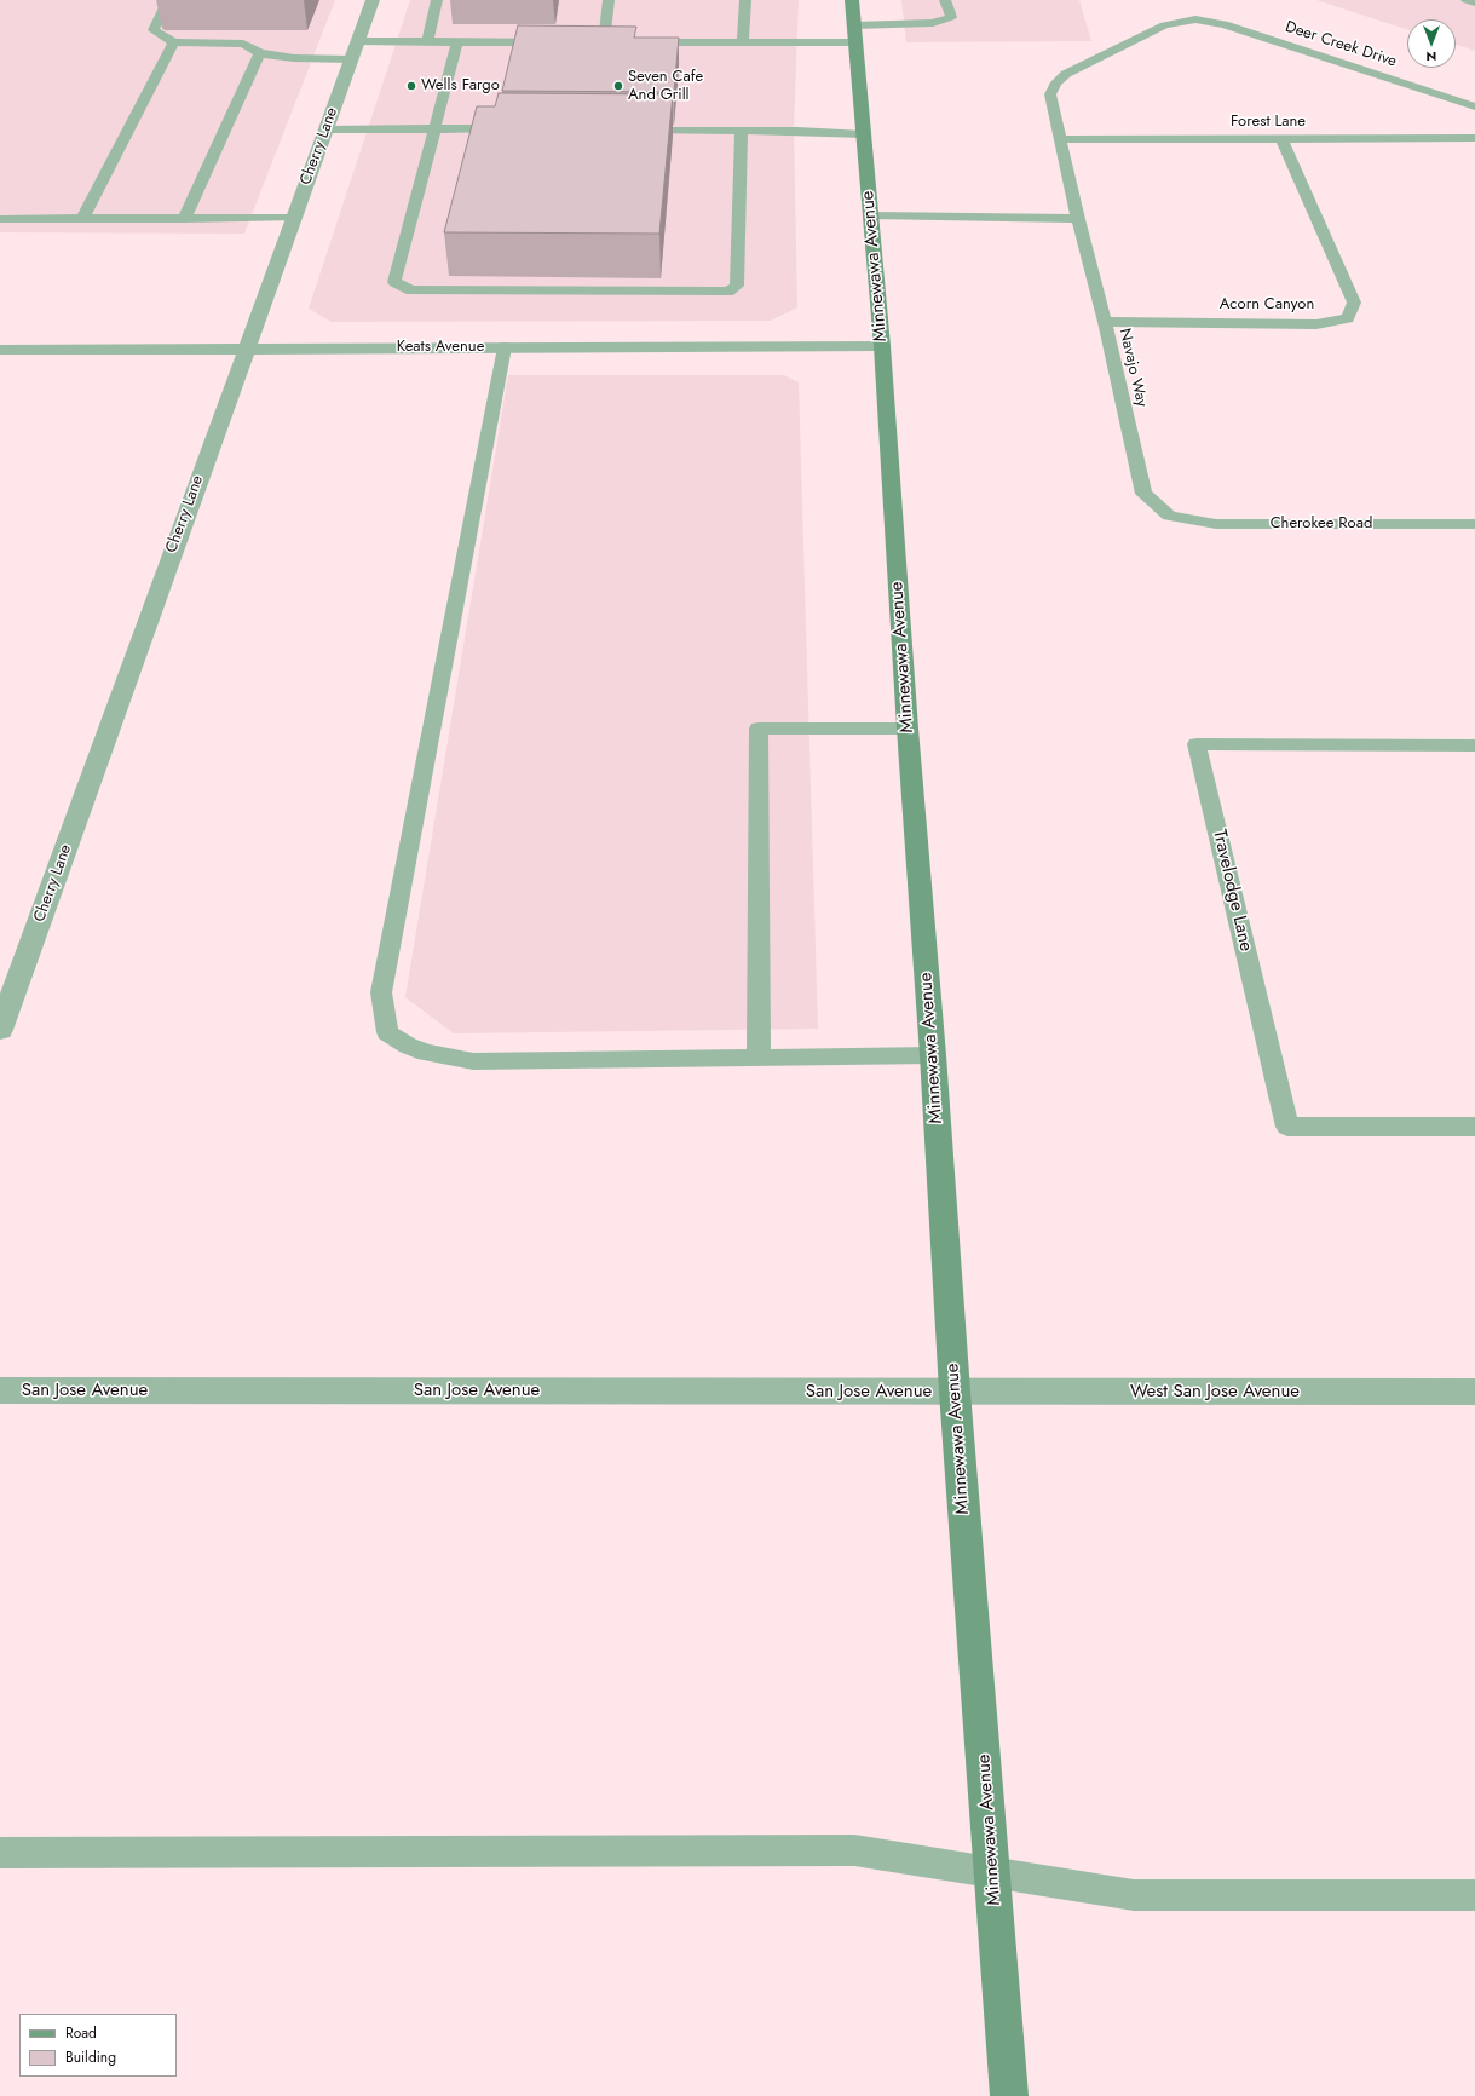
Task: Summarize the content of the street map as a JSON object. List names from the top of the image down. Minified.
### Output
{"streets":{"main road":["Minnewawa Avenue"],"street":["Cherry Lane","Keats Avenue","San Jose Avenue","West San Jose Avenue"],"lane":["Deer Creek Drive","Forest Lane","Acorn Canyon","Navajo Way","Cherokee Road","Travelodge Lane"]},"crossings":[["Deer Creek Drive","Navajo Way"],["Forest Lane","Acorn Canyon"],["Forest Lane","Navajo Way"],["Cherry Lane","Keats Avenue"],["Minnewawa Avenue","Keats Avenue"],["Minnewawa Avenue","San Jose Avenue"],["Minnewawa Avenue","West San Jose Avenue"],["Acorn Canyon","Navajo Way"],["Navajo Way","Cherokee Road"],["San Jose Avenue","West San Jose Avenue"]],"places":["Wells Fargo","Seven Cafe And Grill"],"legend":["Road","Building"],"north":"bottom"}
